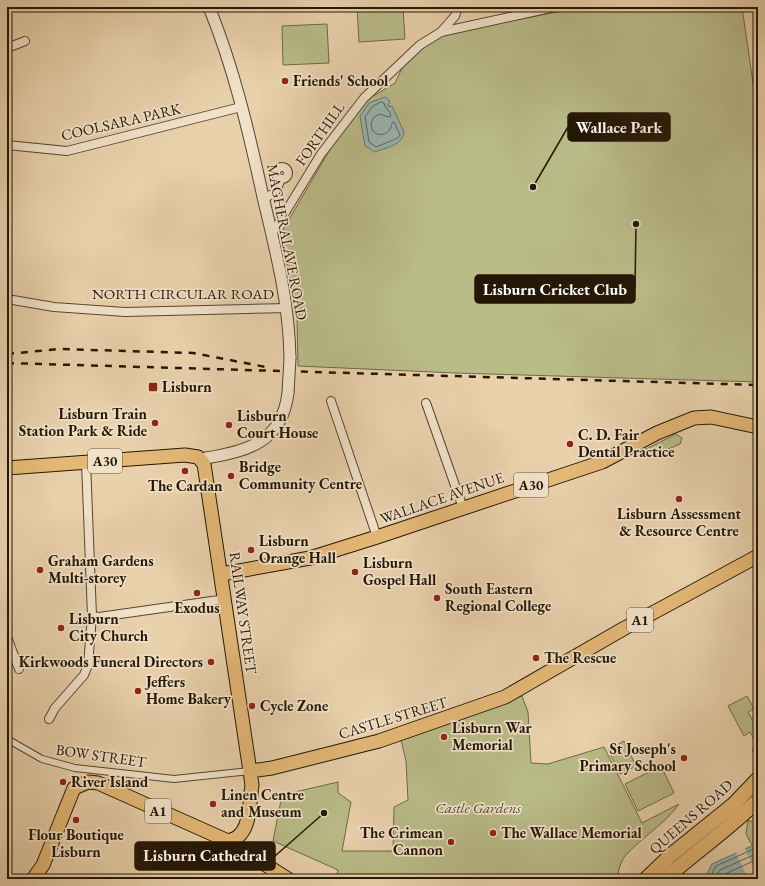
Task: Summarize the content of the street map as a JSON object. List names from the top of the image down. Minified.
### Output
{"streets":{"highway":["QUEENS ROAD"],"main road":["A30","WALLACE AVENUE","RAILWAY STREET","A1","CASTLE STREET"],"street":["COOLSARA PARK","FORTHILL","MAGHERALAVE ROAD","NORTH CIRCULAR ROAD","BOW STREET"]},"crossings":[["COOLSARA PARK","MAGHERALAVE ROAD"],["FORTHILL","MAGHERALAVE ROAD"],["MAGHERALAVE ROAD","NORTH CIRCULAR ROAD"],["MAGHERALAVE ROAD","A30"],["MAGHERALAVE ROAD","RAILWAY STREET"],["A30","RAILWAY STREET"],["WALLACE AVENUE","RAILWAY STREET"],["RAILWAY STREET","A1"],["RAILWAY STREET","CASTLE STREET"],["RAILWAY STREET","BOW STREET"],["CASTLE STREET","BOW STREET"]],"parks":["Castle Gardens"],"places":{"other":["Friends' School","Wallace Park","Lisburn Cricket Club","Lisburn Train Station Park & Ride","Lisburn Court House","C. D. Fair Dental Practice","The Cardan","Bridge Community Centre","Lisburn Assessment & Resource Centre","Lisburn Orange Hall","Graham Gardens Multi-storey","Lisburn Gospel Hall","Exodus","South Eastern Regional College","Lisburn City Church","The Rescue","Kirkwoods Funeral Directors","Jeffers Home Bakery","Cycle Zone","Lisburn War Memorial","St Joseph's Primary School","River Island","Linen Centre and Museum","Lisburn Cathedral","Flour Boutique Lisburn","The Wallace Memorial","The Crimean Cannon"],"transit":["Lisburn"]}}
